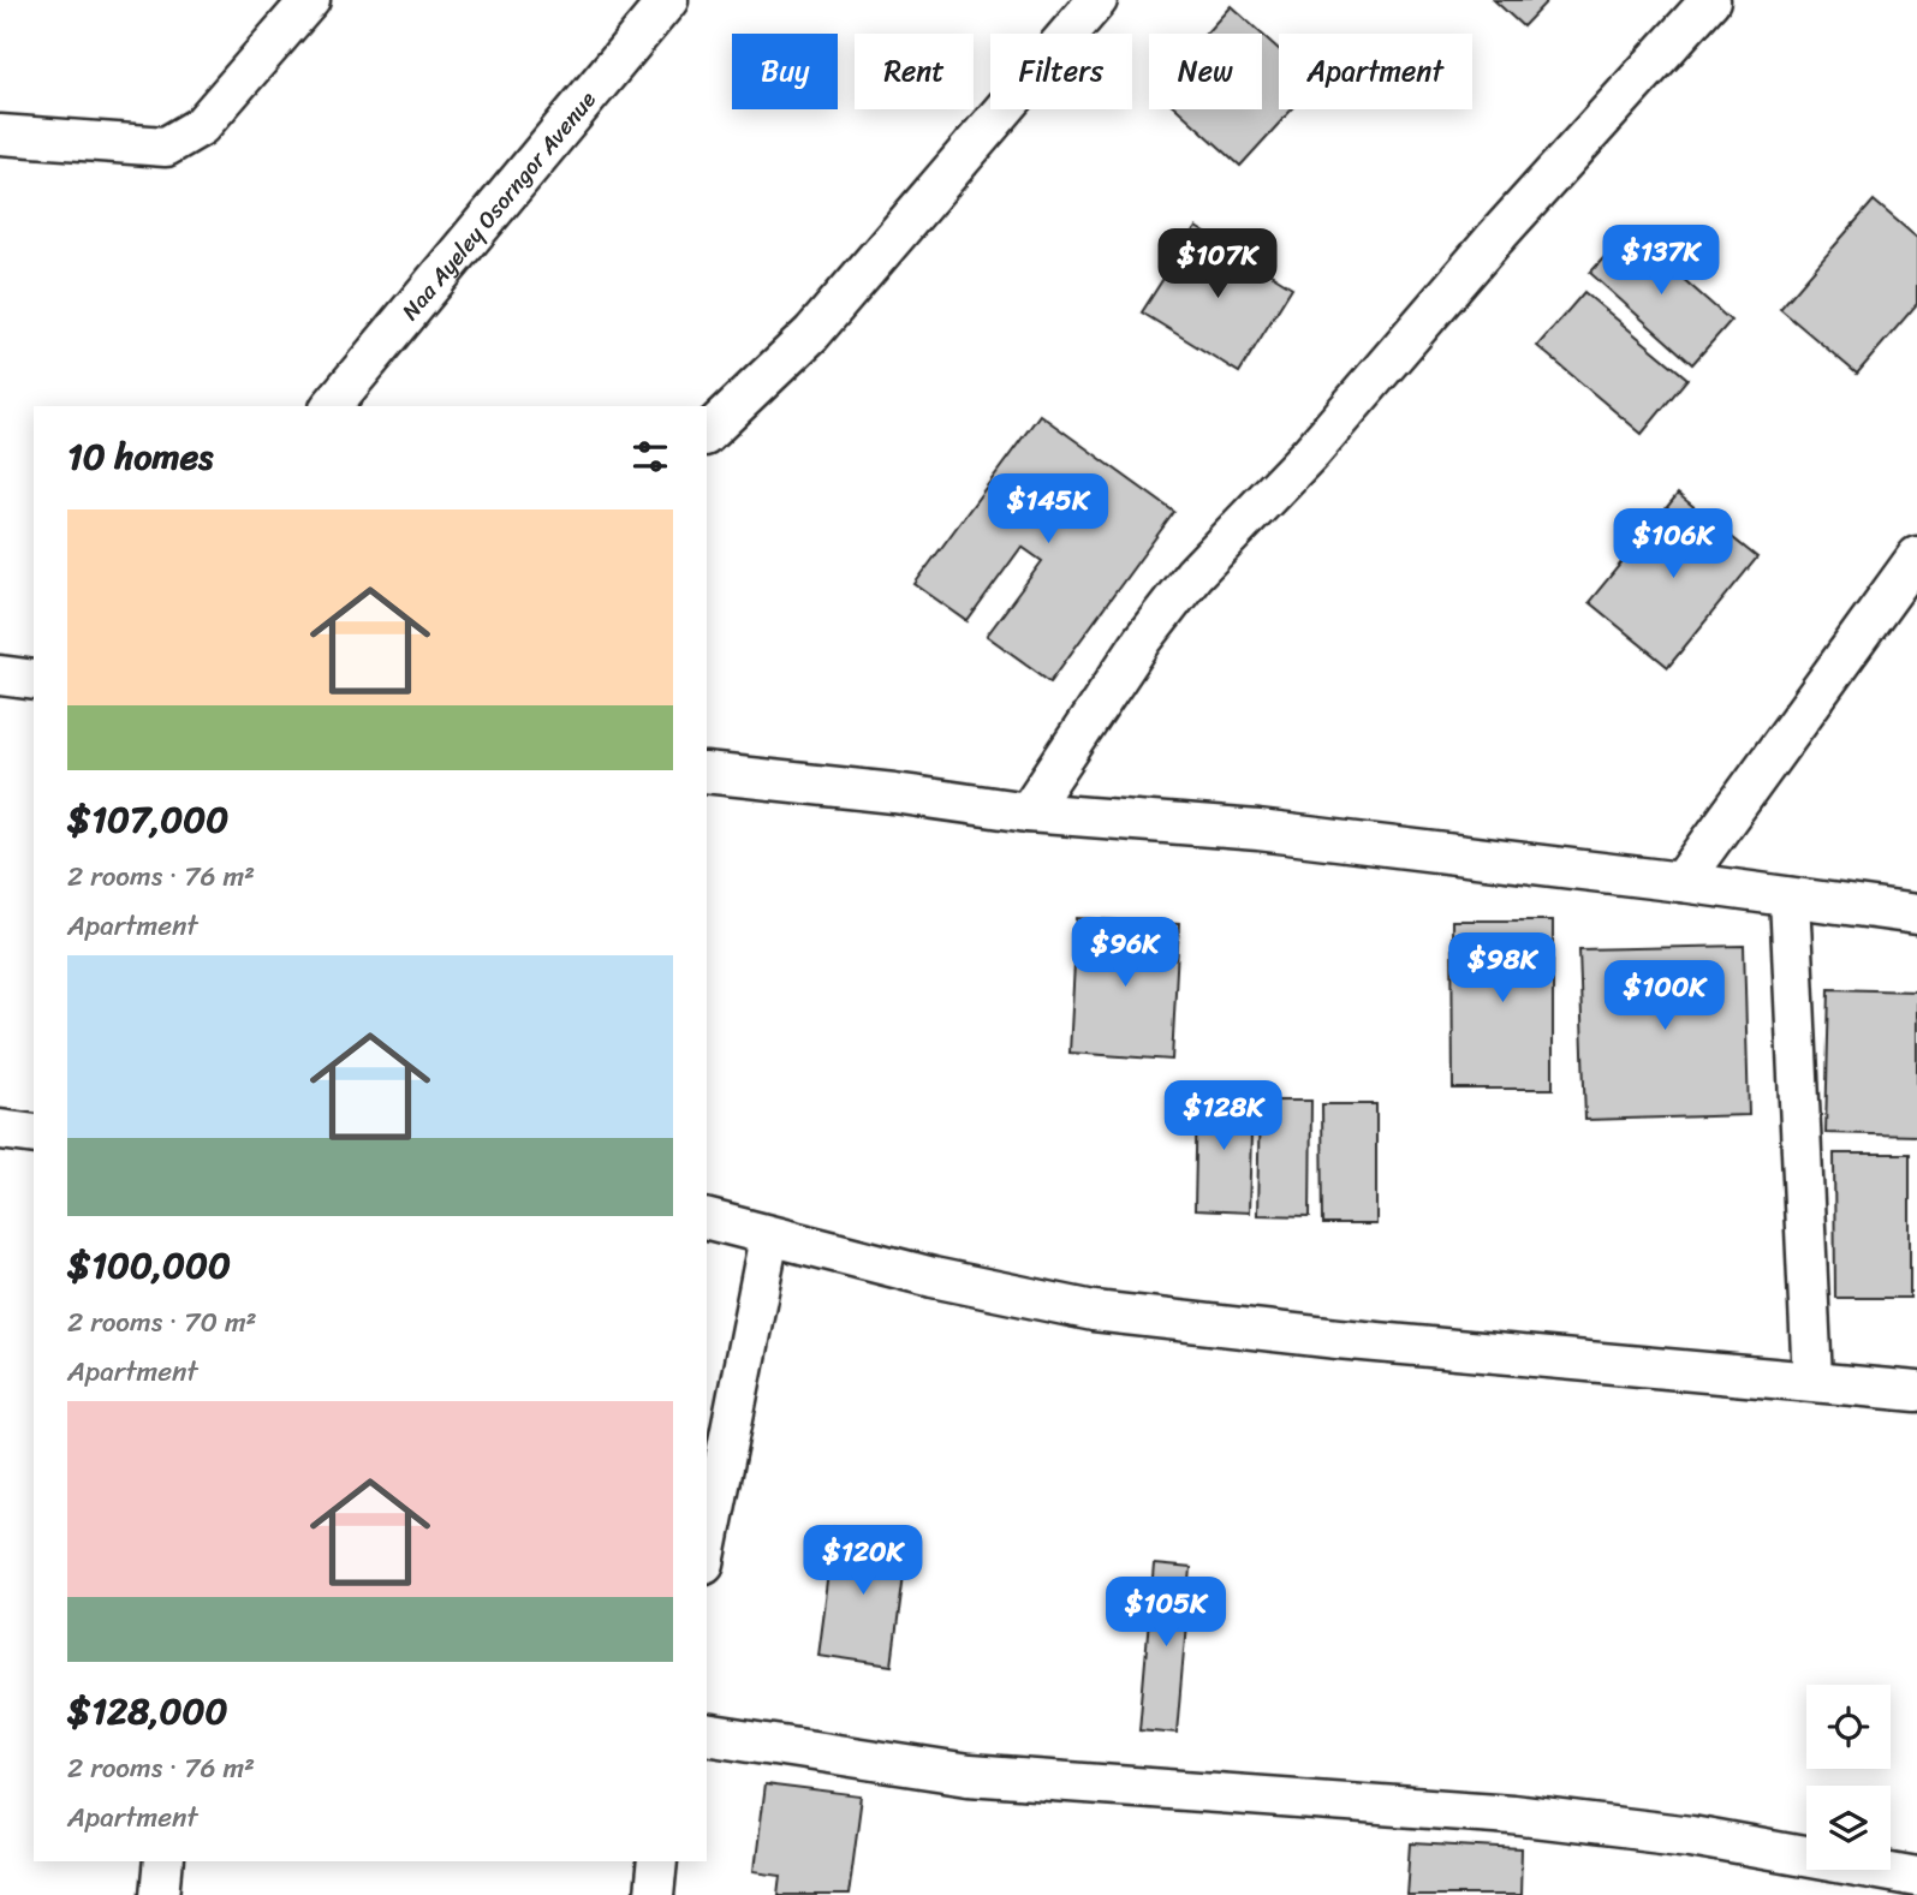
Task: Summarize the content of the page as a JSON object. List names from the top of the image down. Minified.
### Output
{"streets":{"street":["Naa Ayeley Osorngor Avenue"]},"page":{"chip":["Buy","Rent","Filters","New","Apartment"],"price":["$137K","$107K","$145K","$106K","$96K","$98K","$100K","$128K","$120K","$105K"],"heading":"10 homes","list":[{"name":"$107,000","note":"2 rooms · 76 m² · Apartment"},{"name":"$100,000","note":"2 rooms · 70 m² · Apartment"},{"name":"$128,000","note":"2 rooms · 76 m² · Apartment"}]}}
